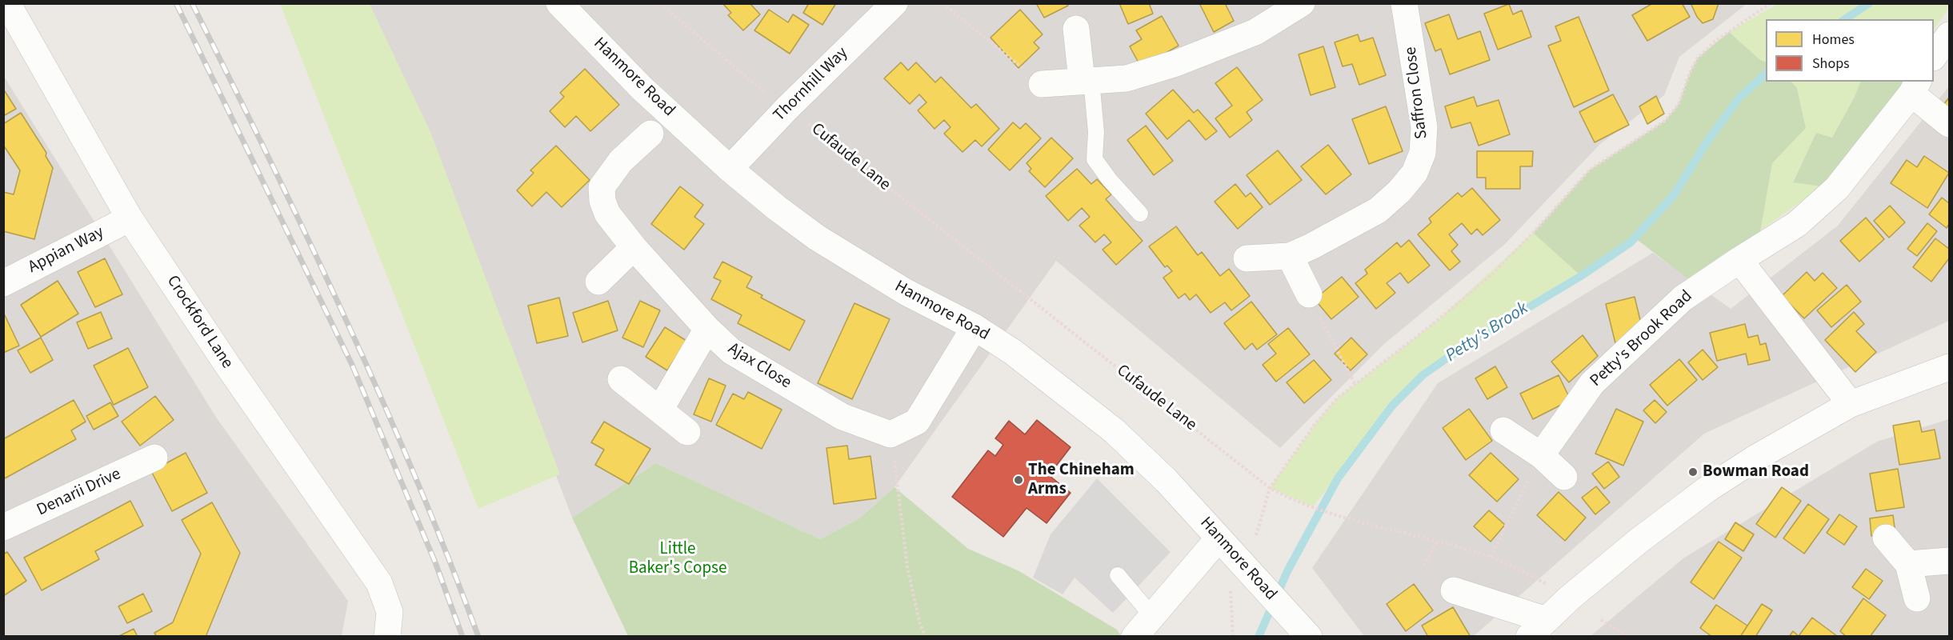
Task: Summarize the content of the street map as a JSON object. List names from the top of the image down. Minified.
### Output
{"streets":{"street":["Hanmore Road","Thornhill Way","Saffron Close","Appian Way","Crockford Lane","Petty's Brook Road","Ajax Close","Denarii Drive"],"path":["Cufaude Lane"]},"crossings":[["Hanmore Road","Thornhill Way"],["Appian Way","Crockford Lane"]],"water":["Petty's Brook"],"parks":["Little Baker's Copse"],"places":["Bowman Road","The Chineham Arms"],"legend":["Homes","Shops"]}
